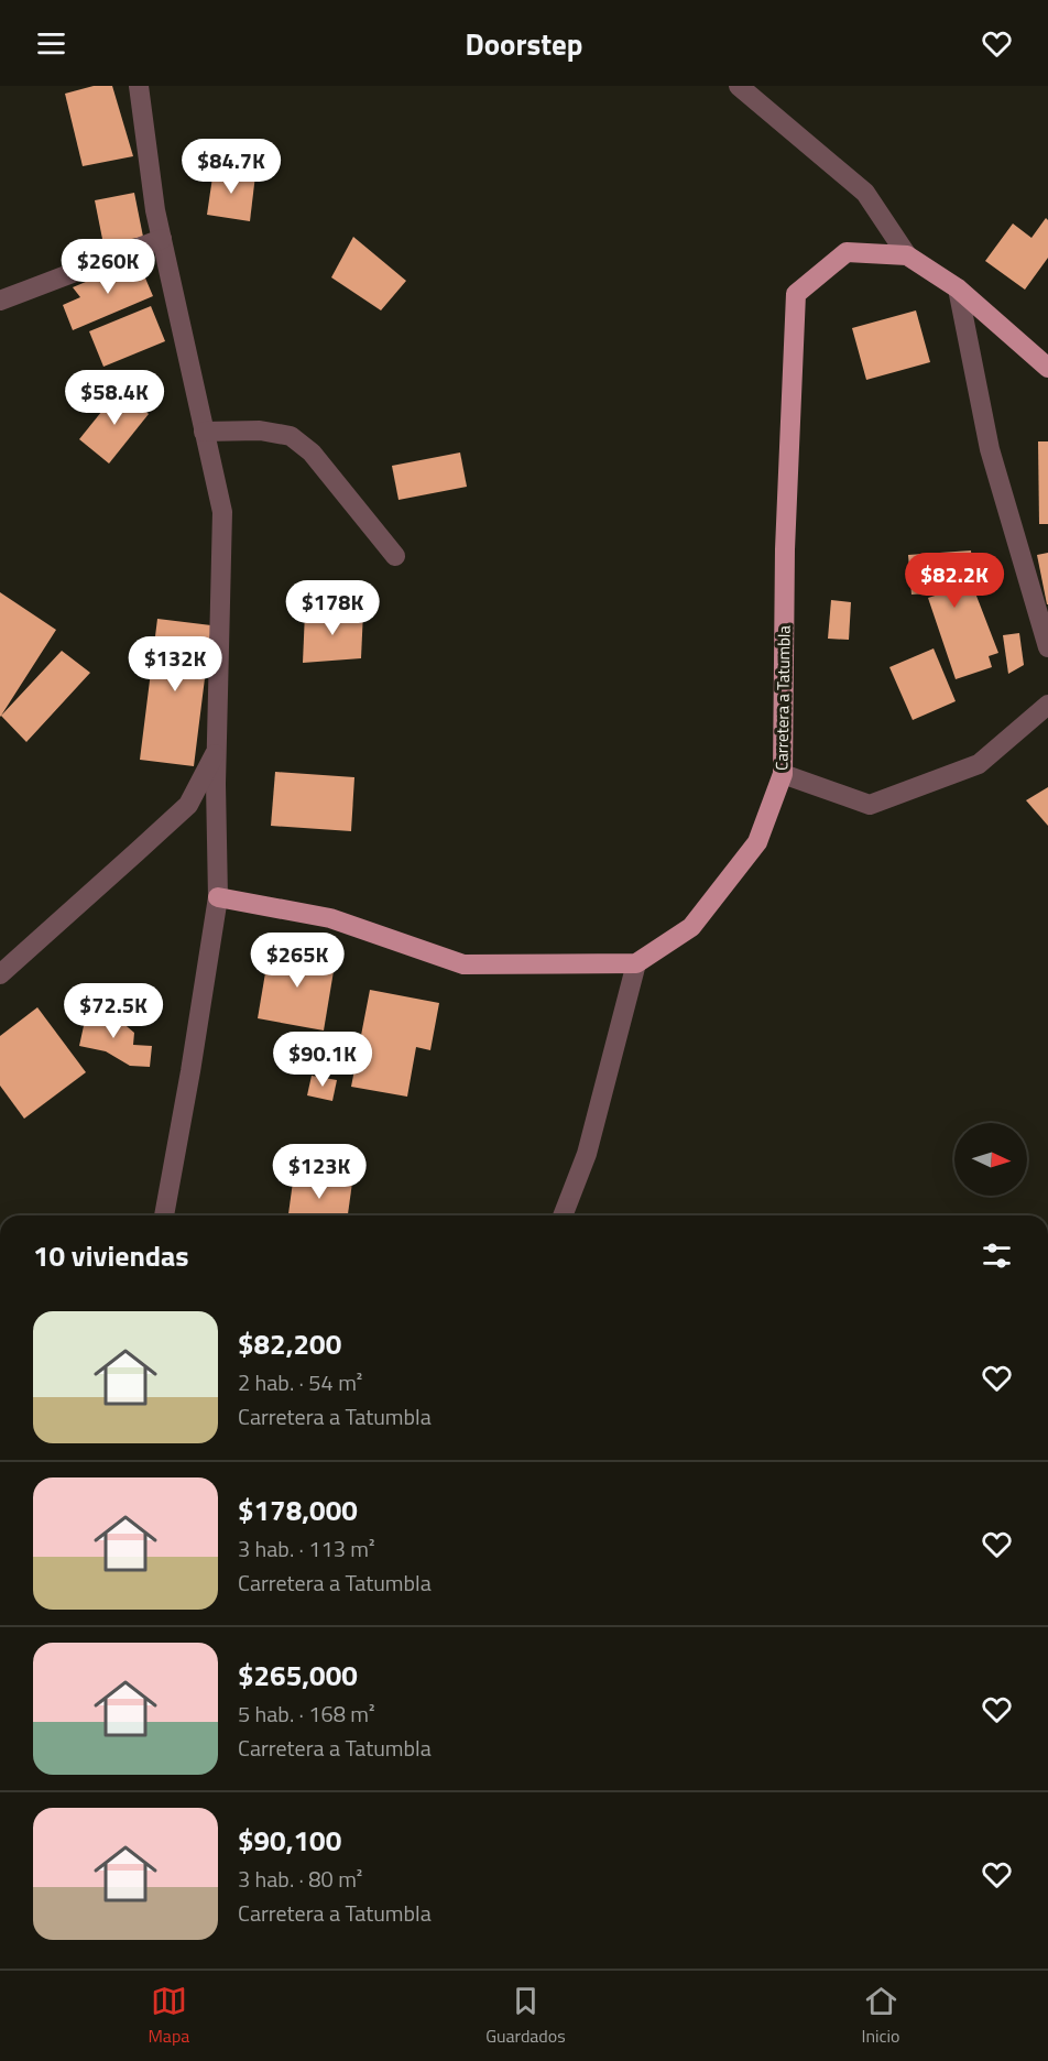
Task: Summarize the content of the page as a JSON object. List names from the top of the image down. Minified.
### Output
{"streets":{"main road":["Carretera a Tatumbla"]},"north":"right","page":{"header":"Doorstep","price":["$84.7K","$260K","$58.4K","$82.2K","$178K","$132K","$265K","$72.5K","$90.1K","$123K"],"heading":"10 viviendas","list":[{"name":"$82,200","note":"2 hab. · 54 m² · Carretera a Tatumbla"},{"name":"$178,000","note":"3 hab. · 113 m² · Carretera a Tatumbla"},{"name":"$265,000","note":"5 hab. · 168 m² · Carretera a Tatumbla"},{"name":"$90,100","note":"3 hab. · 80 m² · Carretera a Tatumbla"}],"tabs":["Mapa","Guardados","Inicio"]}}
